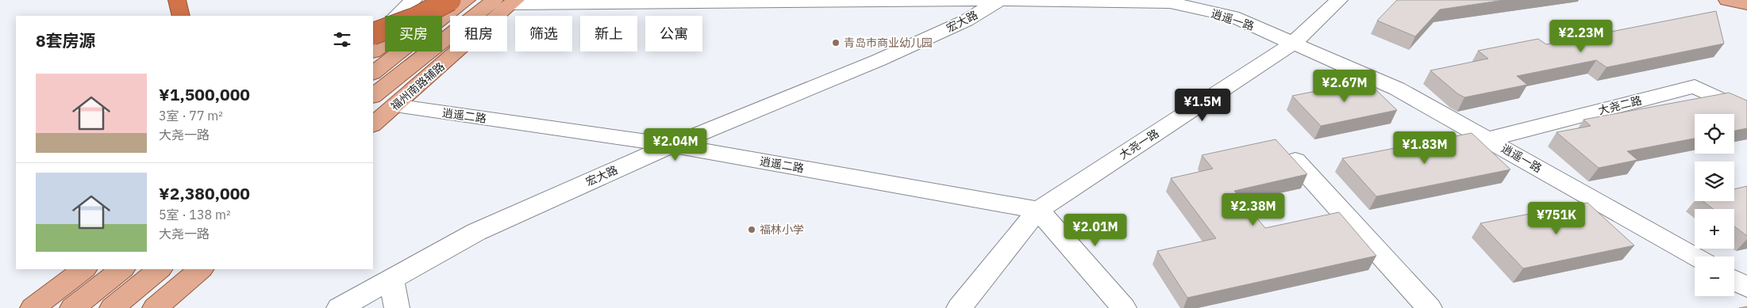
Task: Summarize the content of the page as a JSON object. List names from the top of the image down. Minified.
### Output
{"streets":{"main road":["福州南路辅路"],"street":["逍遥一路","宏大路","大尧二路","逍遥二路","大尧一路"]},"crossings":[["逍遥一路","宏大路"],["逍遥一路","福州南路辅路"],["逍遥一路","大尧二路"],["逍遥一路","大尧一路"],["宏大路","逍遥二路"],["福州南路辅路","逍遥二路"],["逍遥二路","大尧一路"]],"places":["青岛市商业幼儿园","福林小学"],"page":{"chip":["买房","租房","筛选","新上","公寓"],"heading":"8套房源","price":["¥2.23M","¥2.67M","¥1.5M","¥2.04M","¥1.83M","¥2.38M","¥751K","¥2.01M"],"list":[{"name":"¥1,500,000","note":"3室 · 77 m² · 大尧一路"},{"name":"¥2,380,000","note":"5室 · 138 m² · 大尧一路"}],"map_buttons":["+","−"]}}
